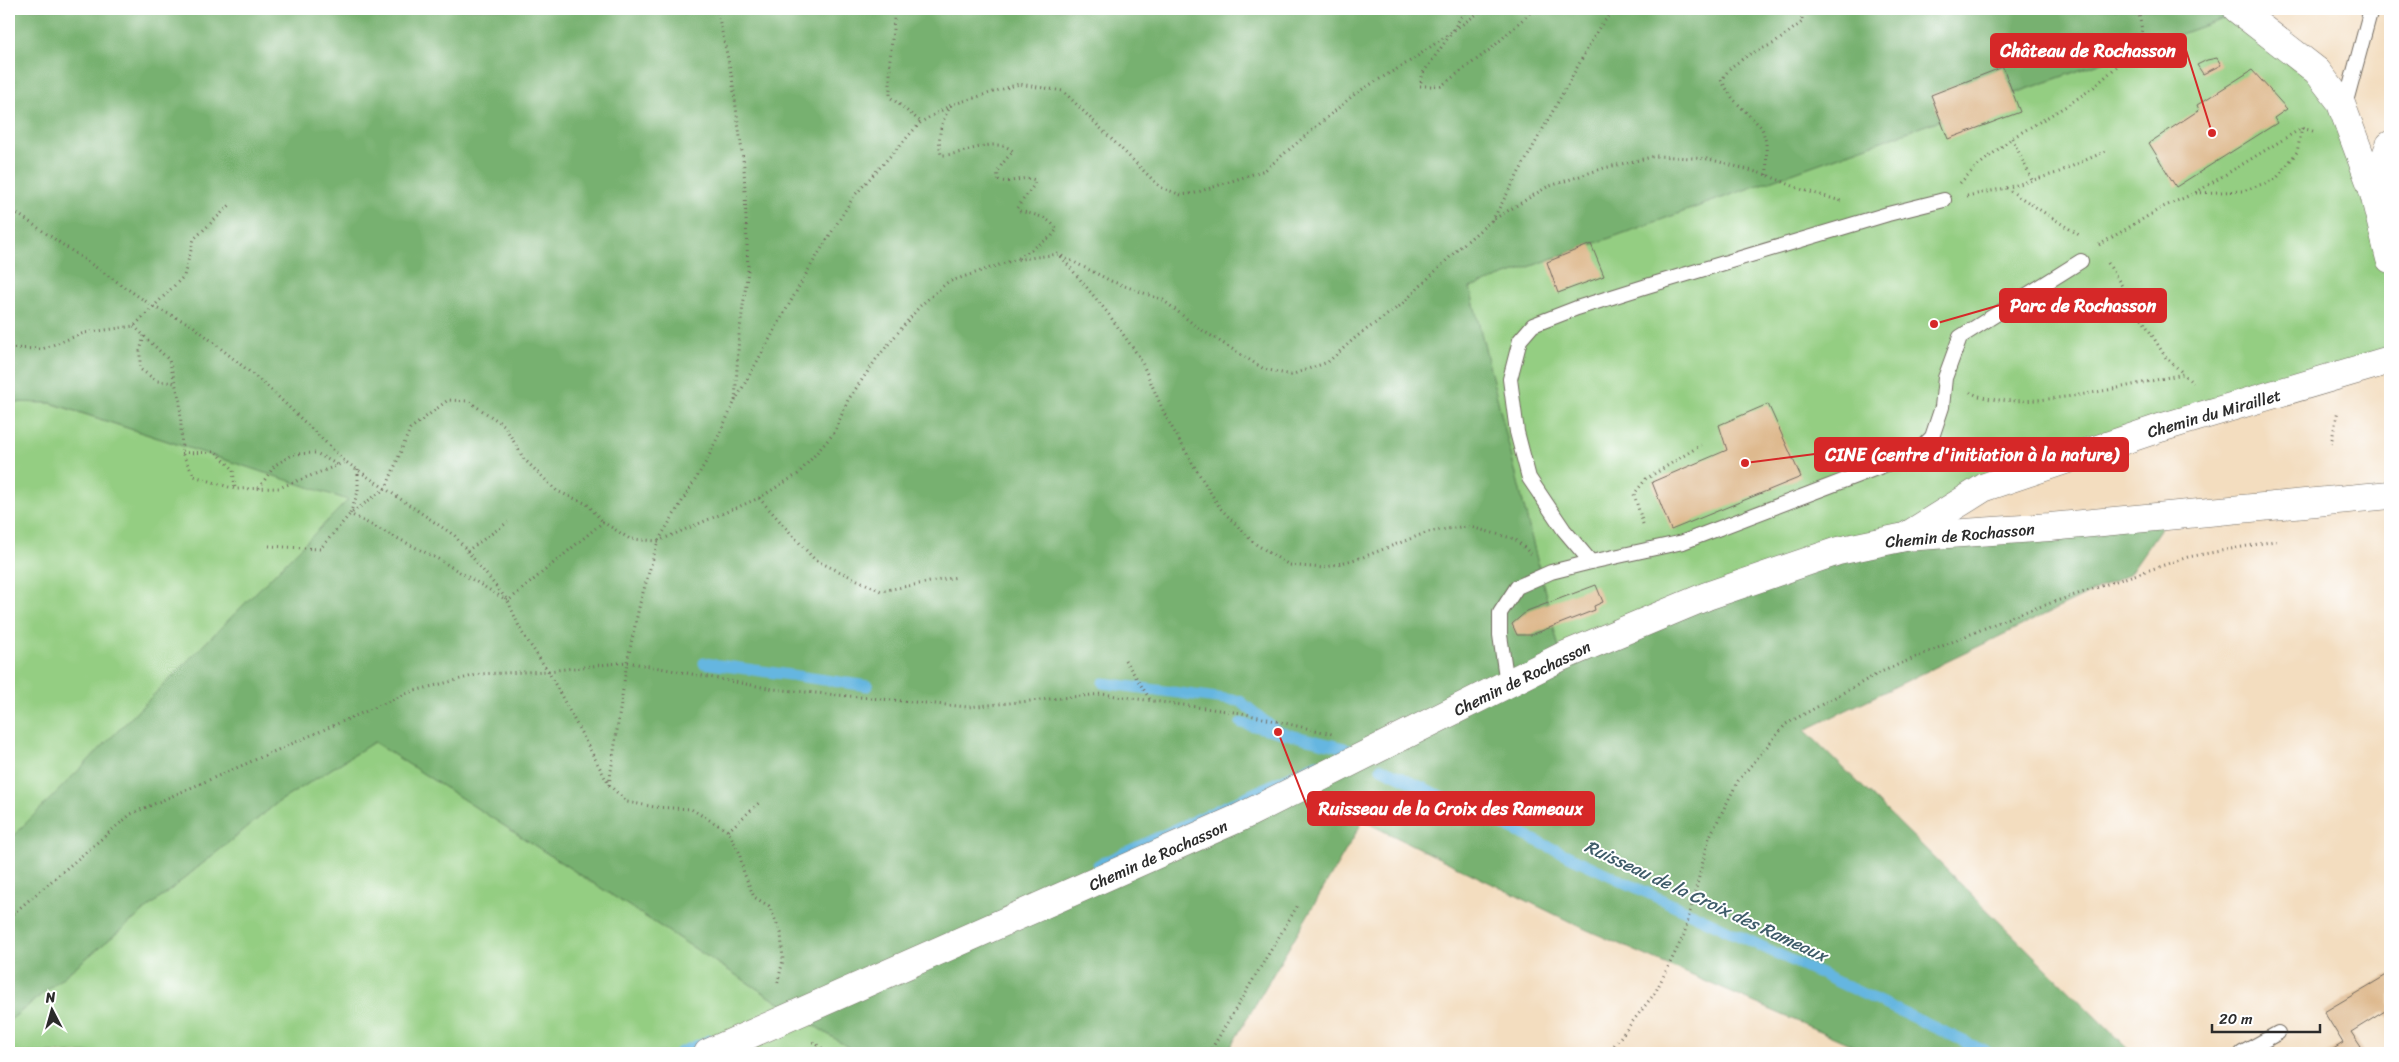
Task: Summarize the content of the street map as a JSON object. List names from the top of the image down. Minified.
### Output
{"streets":{"street":["Chemin du Miraillet","Chemin de Rochasson"]},"crossings":[["Chemin du Miraillet","Chemin de Rochasson"]],"water":["Ruisseau de la Croix des Rameaux"],"places":["Château de Rochasson","Parc de Rochasson","CINE (centre d'initiation à la nature)","Ruisseau de la Croix des Rameaux"],"scale_bar":"20 m","north":"top"}
